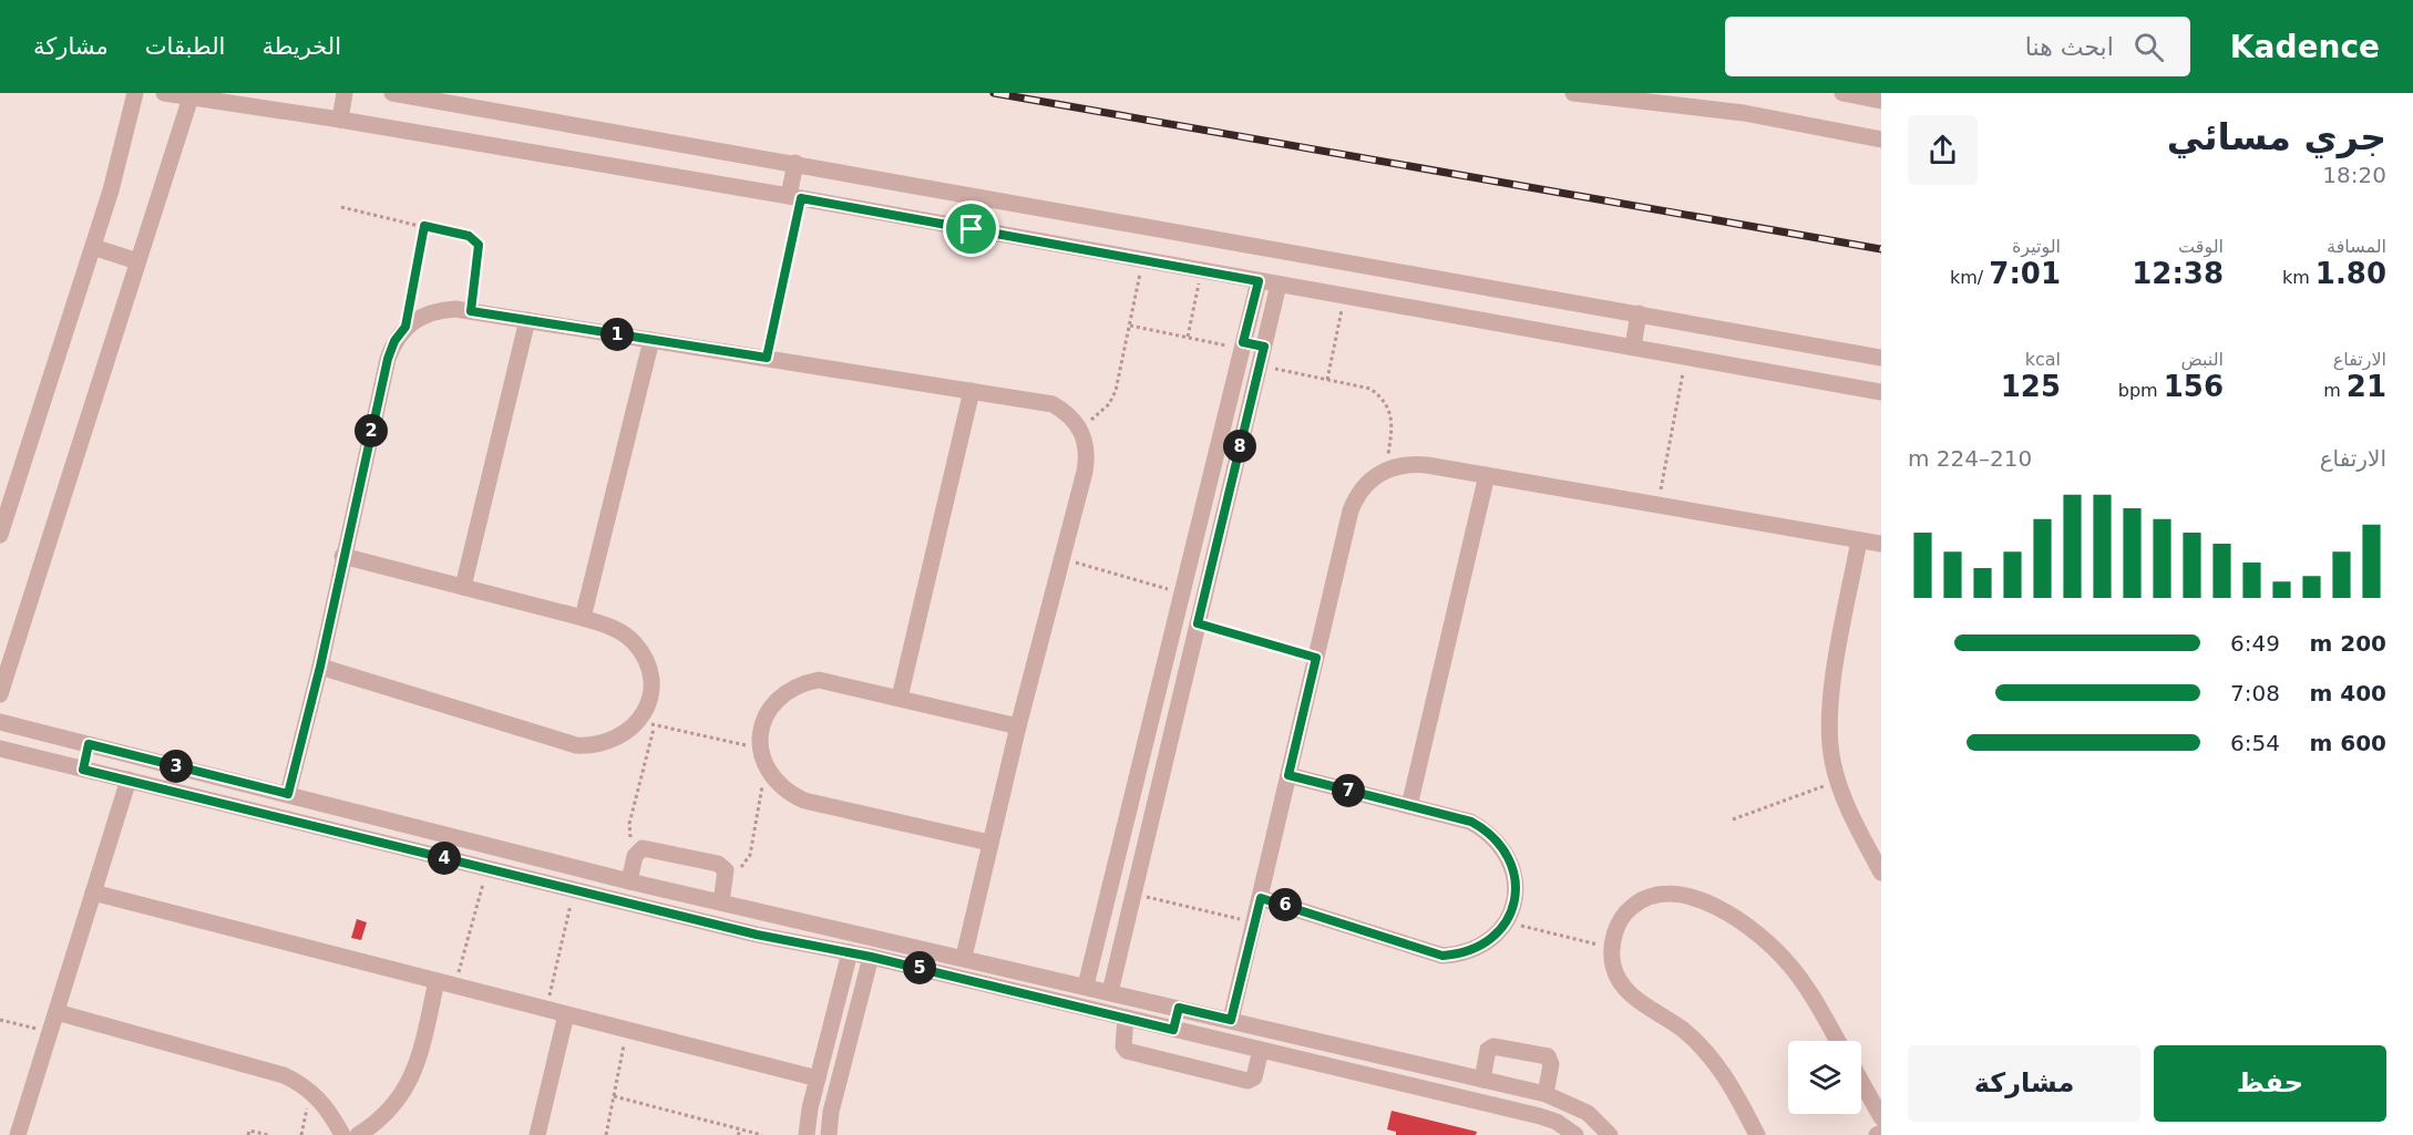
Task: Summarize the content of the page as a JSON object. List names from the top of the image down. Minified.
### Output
{"page":{"header":"Kadence","search":"ابحث هنا","nav":["الخريطة","الطبقات","مشاركة"],"heading":["جري مسائي","18:20"],"stats":[["المسافة","1.80 km"],["الوقت","12:38"],["الوتيرة","7:01 /km"],["الارتفاع","21 m"],["النبض","156 bpm"],["kcal","125"]],"pins":["1","2","8","3","7","4","6","5"],"chart":["الارتفاع","210–224 m"],"list":[{"name":"200 m","note":"6:49"},{"name":"400 m","note":"7:08"},{"name":"600 m","note":"6:54"}],"buttons":["حفظ","مشاركة"]}}
